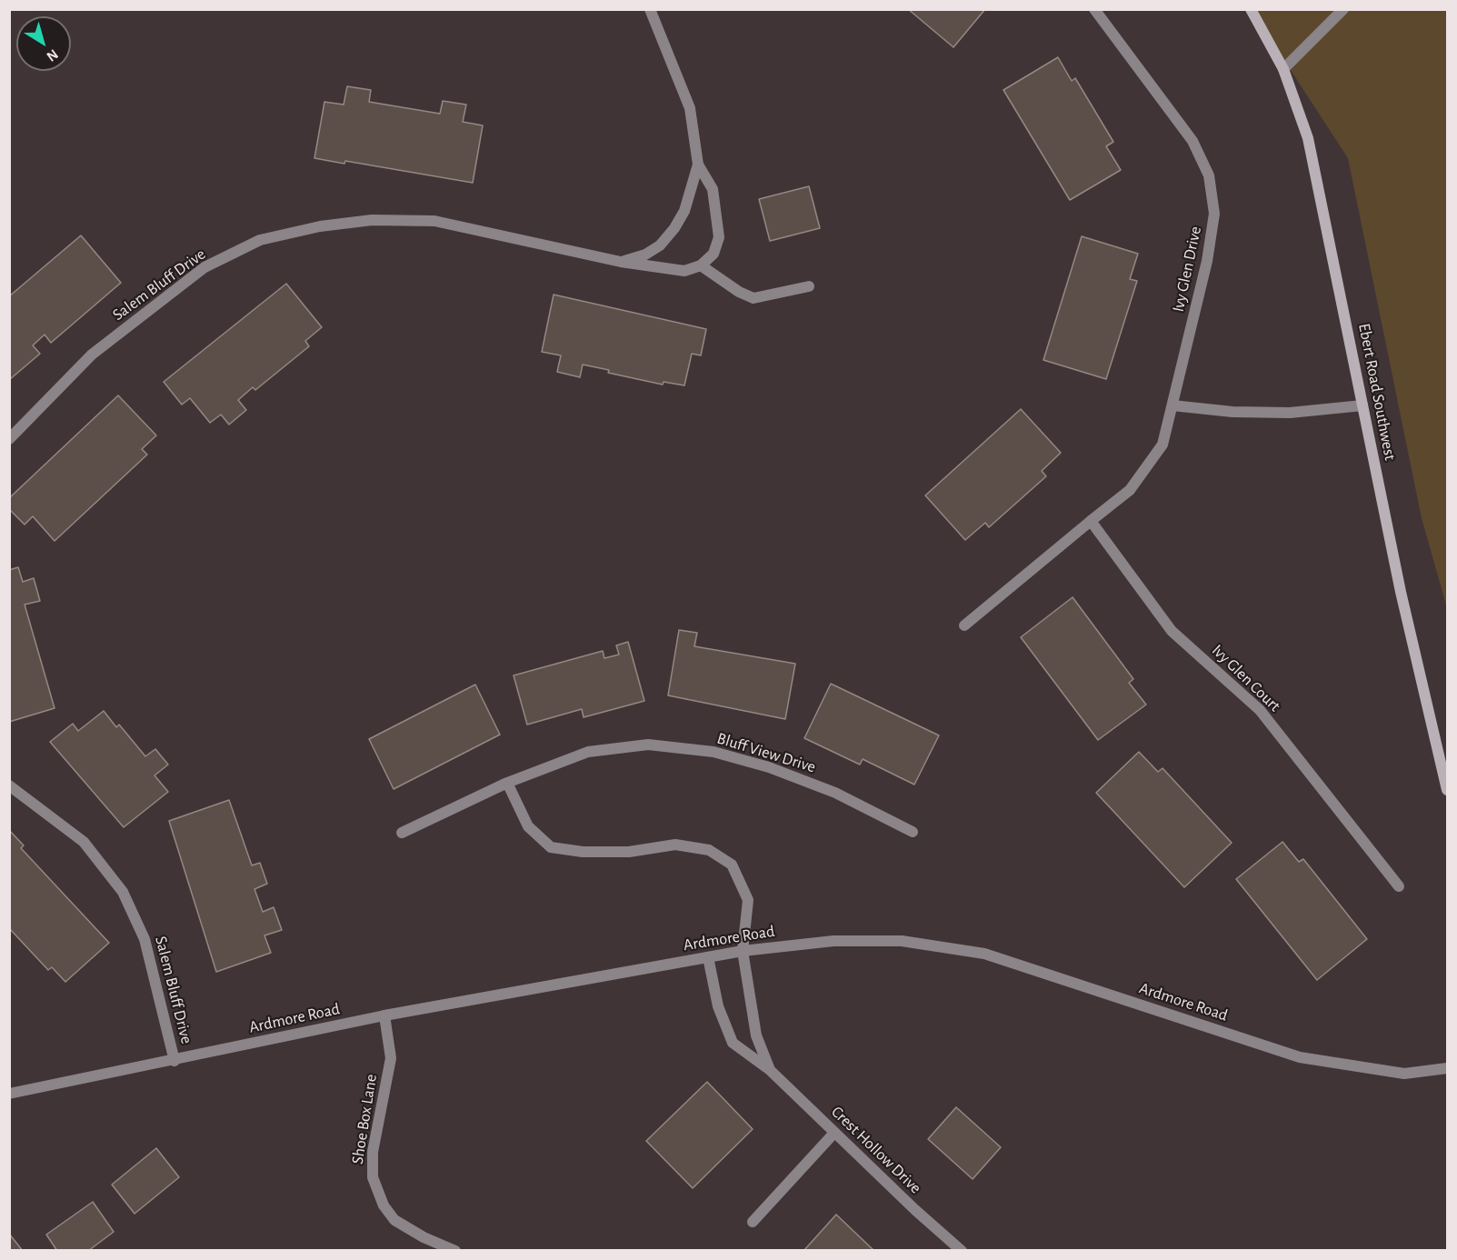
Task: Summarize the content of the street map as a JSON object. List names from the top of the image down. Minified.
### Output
{"streets":{"main road":["Ebert Road Southwest"],"street":["Ivy Glen Drive","Salem Bluff Drive","Ivy Glen Court","Bluff View Drive","Ardmore Road","Shoe Box Lane","Crest Hollow Drive"]},"crossings":[["Ivy Glen Drive","Ivy Glen Court"],["Salem Bluff Drive","Ardmore Road"],["Ardmore Road","Shoe Box Lane"],["Ardmore Road","Crest Hollow Drive"]],"north":"bottom right"}
